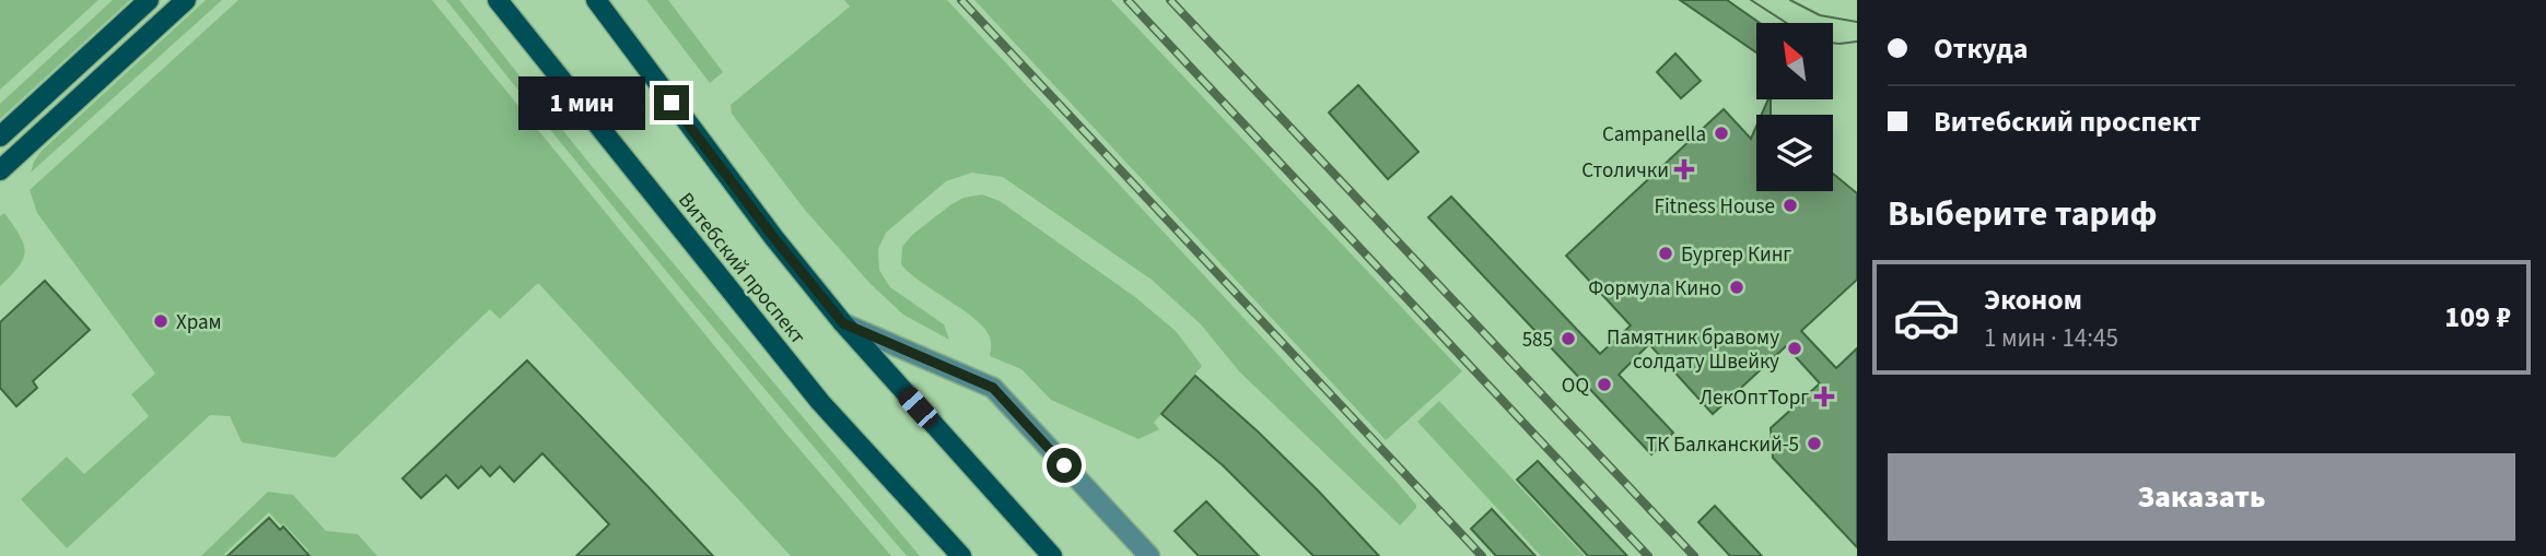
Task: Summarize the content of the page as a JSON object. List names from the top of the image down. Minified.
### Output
{"streets":{"main road":["Витебский проспект"]},"places":{"other":["Campanella","Fitness House","Бургер Кинг","Формула Кино","Храм","585","Памятник бравому солдату Швейку","OQ","ТК Балканский-5"],"health":["Столички","ЛекОптТорг"]},"north":"top left","page":{"banner":["Откуда","Витебский проспект"],"bubble":"1 мин","heading":"Выберите тариф","list":[{"name":"Эконом","note":"1 мин · 14:45","value":"109 ₽"}],"buttons":"Заказать"}}
